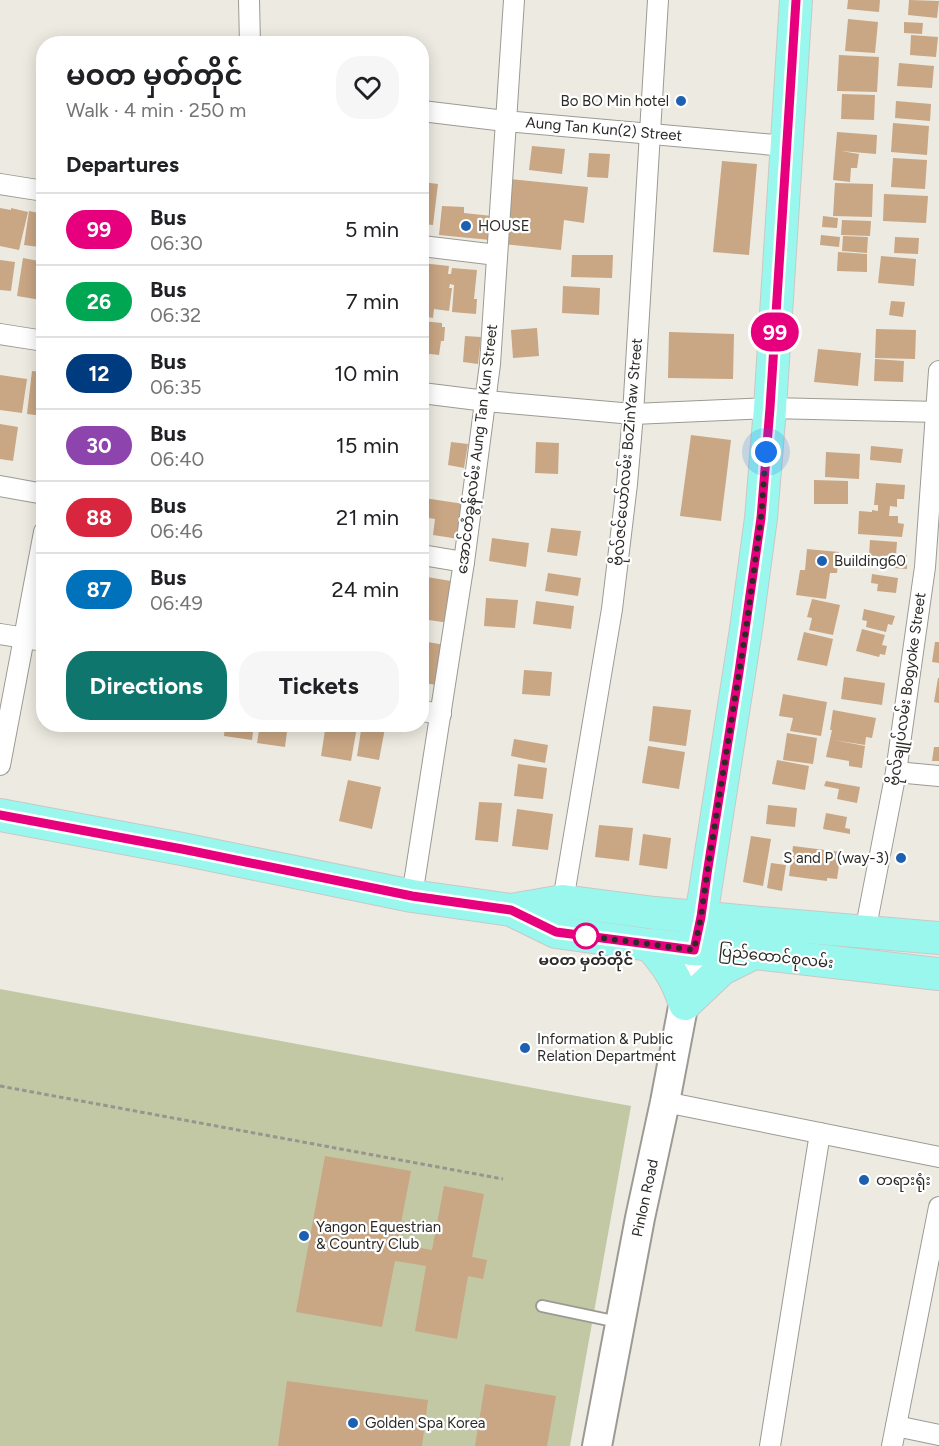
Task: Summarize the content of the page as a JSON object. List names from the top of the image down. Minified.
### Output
{"streets":{"main road":["ပြည်ထောင်စုလမ်း","Pinlon Road"],"street":["Aung Tan Kun(2) Street","အောင်တံခွန်လမ်း Aung Tan Kun Street","ဗိုလ်ဇင်ယော်လမ်း BoZinYaw Street","ဗိုလ်ချုပ်လမ်း Bogyoke Street"]},"crossings":[["Aung Tan Kun(2) Street","အောင်တံခွန်လမ်း Aung Tan Kun Street"],["Aung Tan Kun(2) Street","ဗိုလ်ဇင်ယော်လမ်း BoZinYaw Street"],["အောင်တံခွန်လမ်း Aung Tan Kun Street","ပြည်ထောင်စုလမ်း"],["ဗိုလ်ဇင်ယော်လမ်း BoZinYaw Street","ပြည်ထောင်စုလမ်း"],["ဗိုလ်ချုပ်လမ်း Bogyoke Street","ပြည်ထောင်စုလမ်း"],["ပြည်ထောင်စုလမ်း","Pinlon Road"]],"places":["Bo BO Min hotel","HOUSE","Building60","S and P (way-3)","မဝတ မှတ်တိုင်","Information & Public Relation Department","တရားရုံး","Yangon Equestrian & Country Club","Golden Spa Korea"],"lines":["bus line 99"],"page":{"on_map":"99","heading":[["မဝတ မှတ်တိုင်","Walk · 4 min · 250 m"],"Departures"],"list":[{"mark":"99","name":"Bus","note":"06:30","value":"5 min"},{"mark":"26","name":"Bus","note":"06:32","value":"7 min"},{"mark":"12","name":"Bus","note":"06:35","value":"10 min"},{"mark":"30","name":"Bus","note":"06:40","value":"15 min"},{"mark":"88","name":"Bus","note":"06:46","value":"21 min"},{"mark":"87","name":"Bus","note":"06:49","value":"24 min"}],"buttons":["Directions","Tickets"]}}
